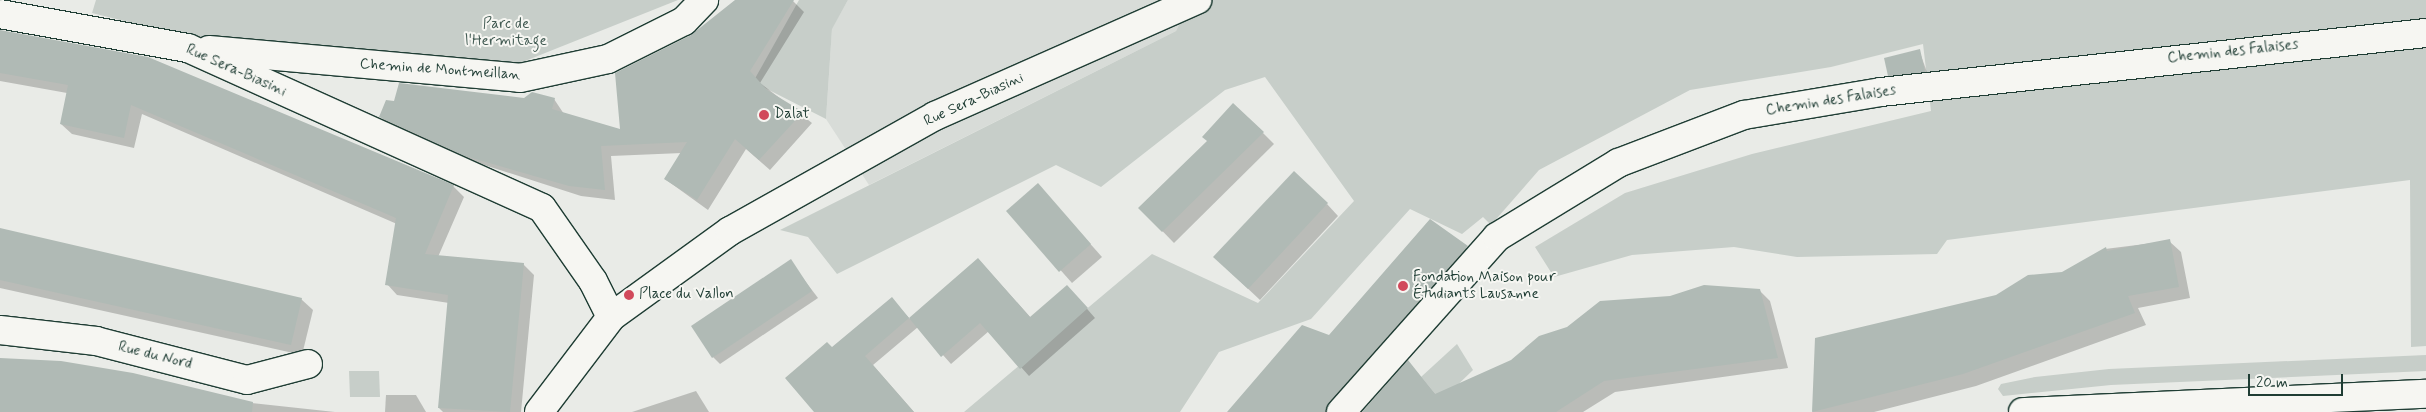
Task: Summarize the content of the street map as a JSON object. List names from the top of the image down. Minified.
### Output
{"streets":{"street":["Chemin des Falaises","Chemin de Montmeillan","Rue Sera-Biasini","Rue du Nord"]},"crossings":[["Chemin de Montmeillan","Rue Sera-Biasini"]],"parks":["Parc de l'Hermitage"],"places":["Dalat","Fondation Maison pour Étudiants Lausanne","Place du Vallon"],"scale_bar":"20 m"}
